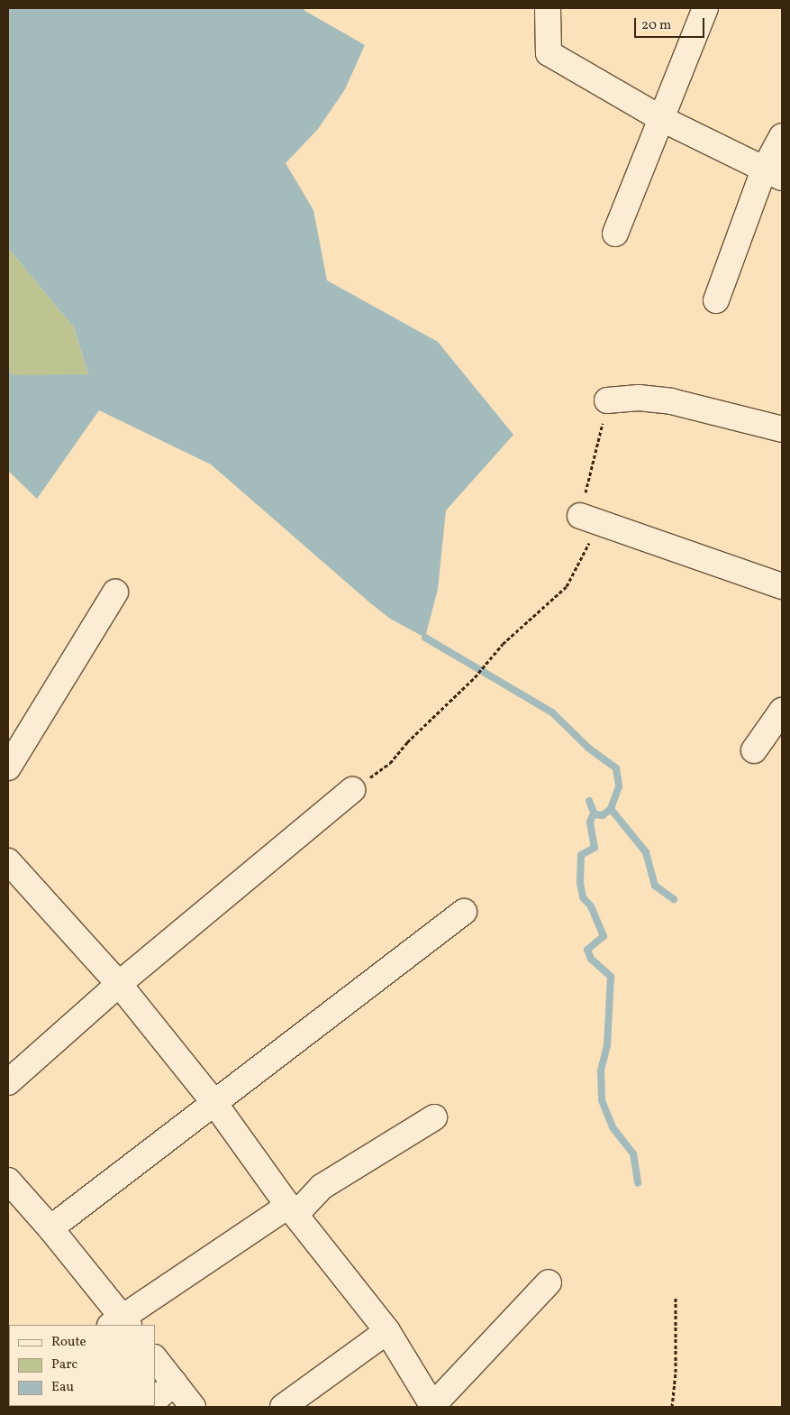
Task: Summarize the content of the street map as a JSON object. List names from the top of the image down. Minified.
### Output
{"legend":["Route","Parc","Eau"],"scale_bar":"20 m"}
